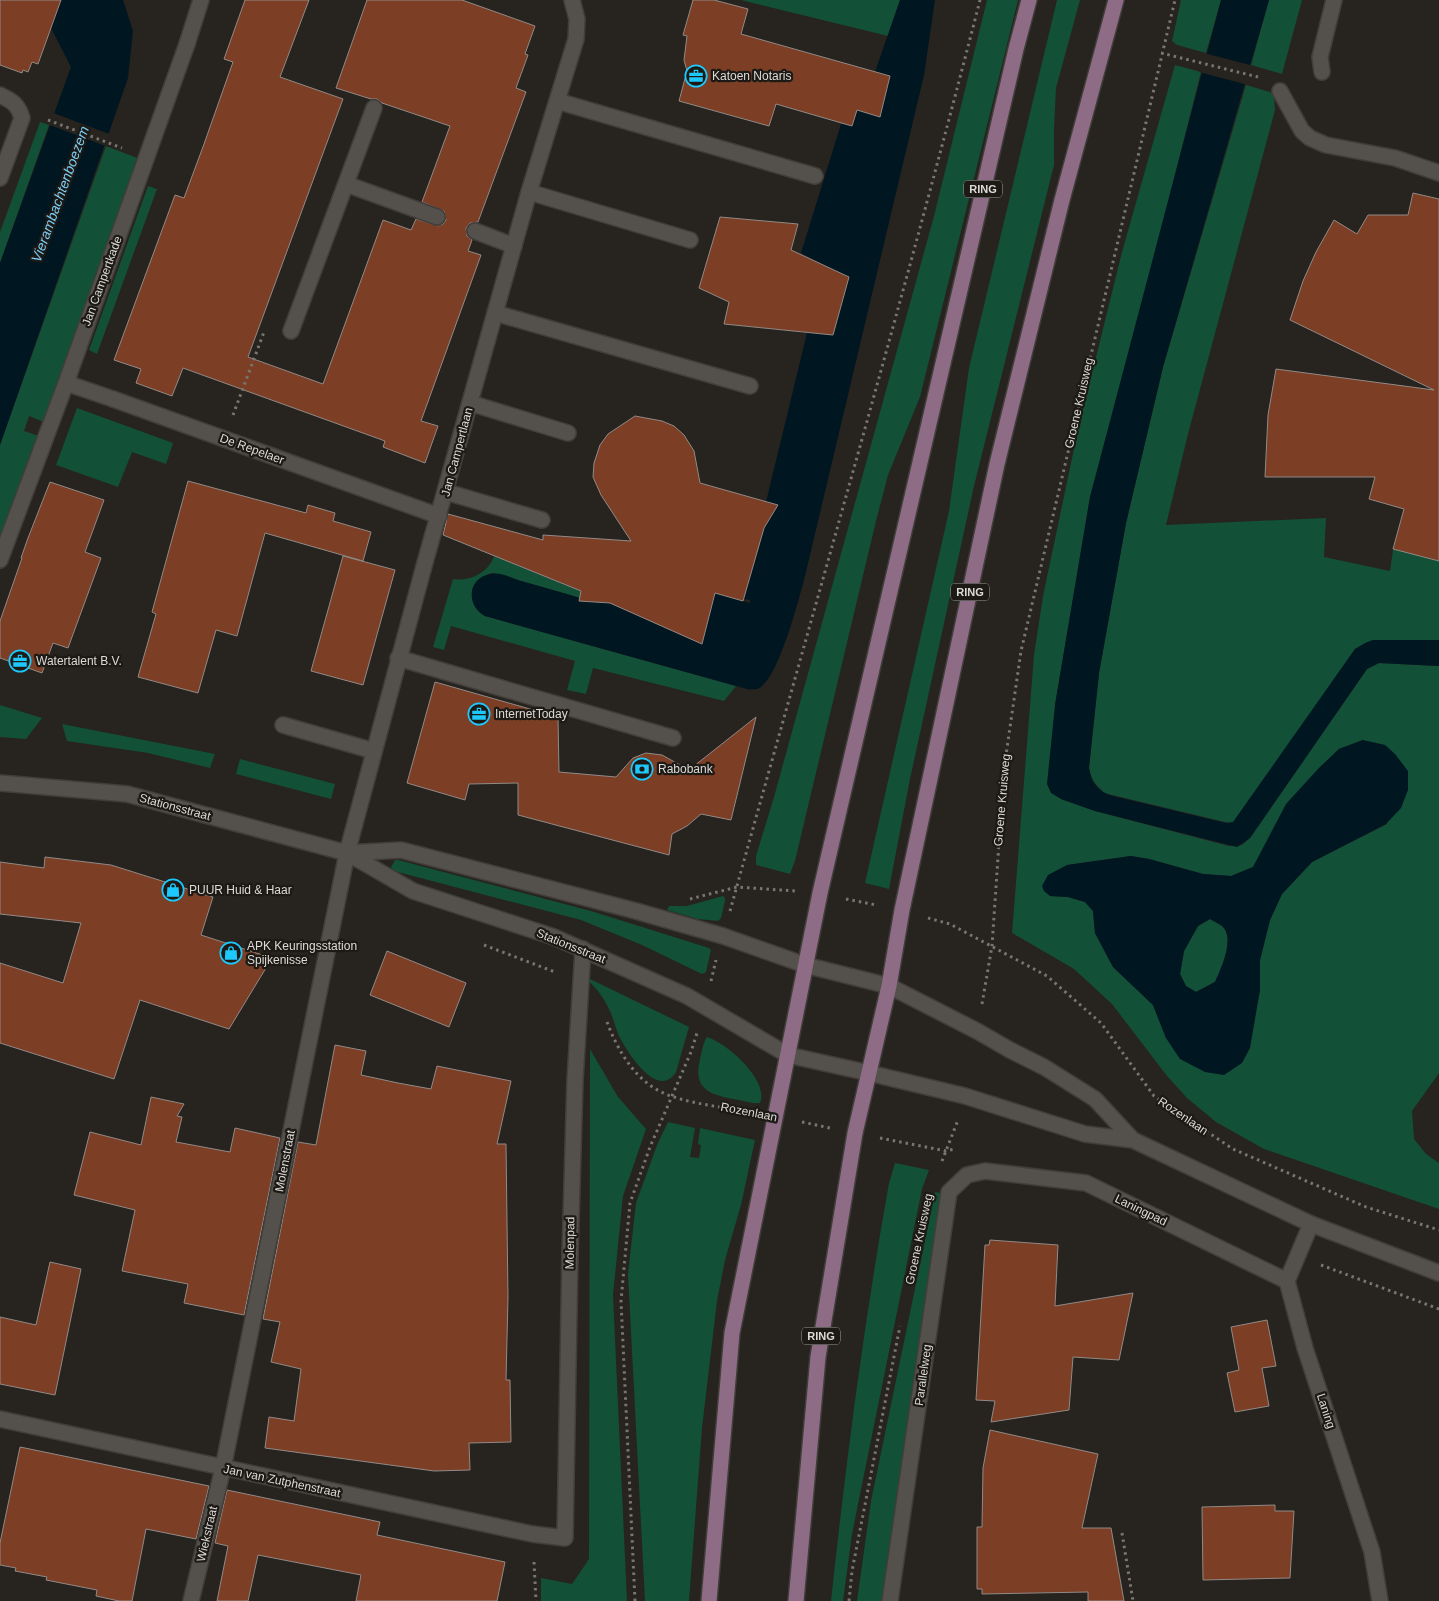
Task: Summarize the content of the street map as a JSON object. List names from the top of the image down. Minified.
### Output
{"streets":{"main road":["RING"],"street":["Jan Campertkade","De Repelaer","Jan Campertlaan","Stationsstraat","Molenstraat","Laningpad","Molenpad","Parallelweg","Laning","Jan van Zutphenstraat","Wiekstraat"],"path":["Groene Kruisweg","Rozenlaan"]},"crossings":[["RING","Stationsstraat"],["RING","Rozenlaan"],["Jan Campertkade","De Repelaer"],["Groene Kruisweg","Rozenlaan"],["De Repelaer","Jan Campertlaan"],["Jan Campertlaan","Stationsstraat"],["Jan Campertlaan","Molenstraat"],["Stationsstraat","Molenstraat"],["Stationsstraat","Molenpad"],["Molenstraat","Jan van Zutphenstraat"],["Molenstraat","Wiekstraat"],["Laningpad","Parallelweg"],["Laningpad","Laning"],["Molenpad","Jan van Zutphenstraat"],["Jan van Zutphenstraat","Wiekstraat"]],"water":["Vierambachtenboezem"],"places":{"office":["Katoen Notaris","Watertalent B.V.","InternetToday"],"bank":["Rabobank"],"shop":["PUUR Huid & Haar","APK Keuringsstation Spijkenisse"]}}
